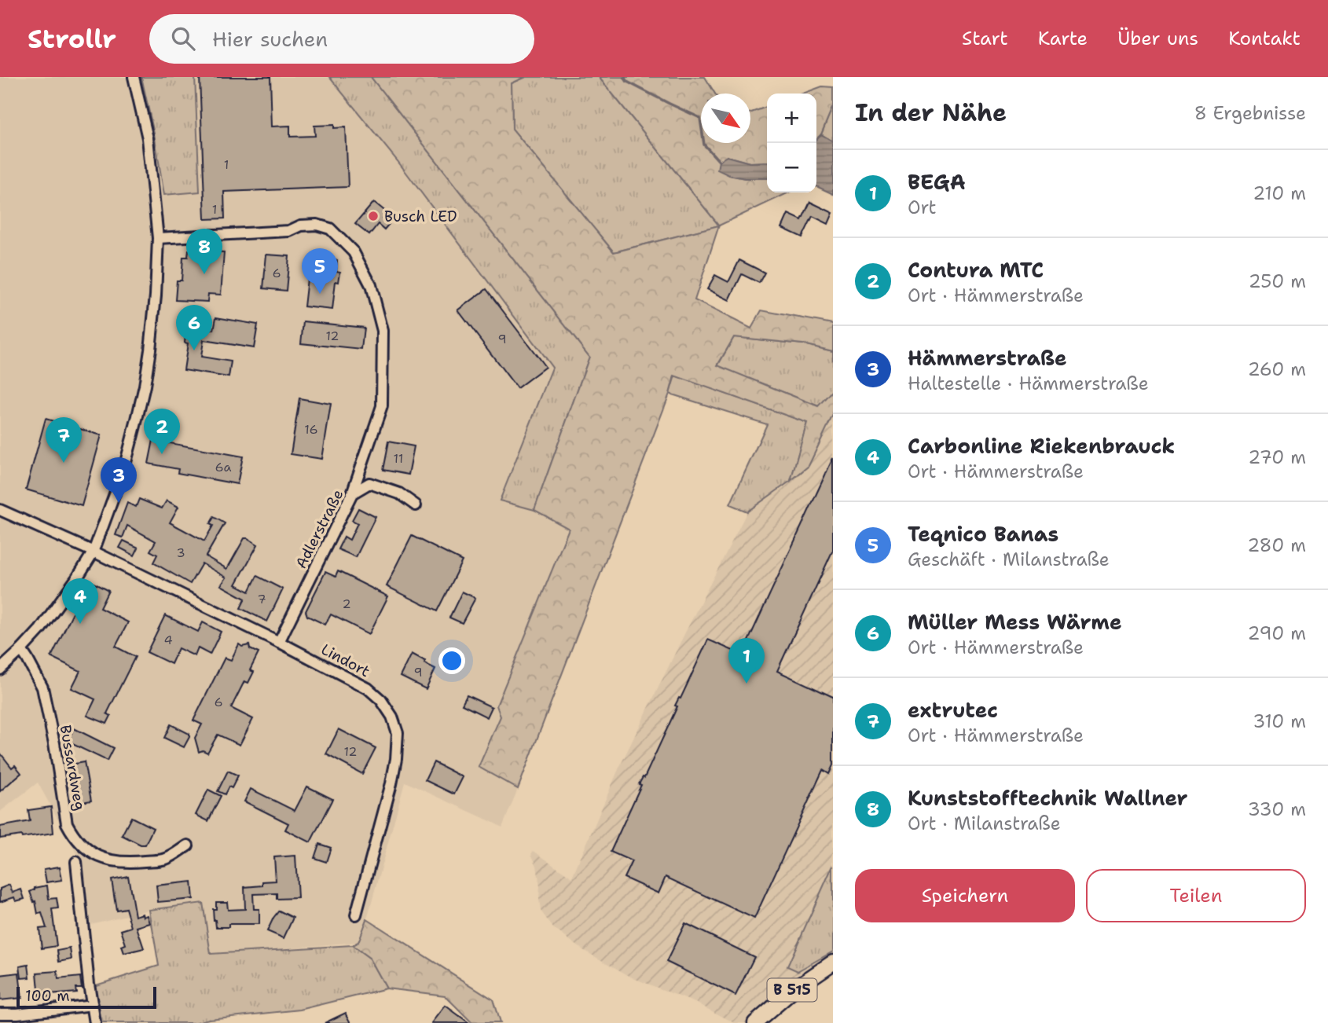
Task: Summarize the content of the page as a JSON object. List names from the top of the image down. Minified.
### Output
{"streets":{"main road":["B 515"],"street":["Adlerstraße","Lindort","Bussardweg"]},"crossings":[["Adlerstraße","Lindort"]],"places":["Busch LED"],"house_numbers":["1","1","6","12","9","16","11","6a","3","7","2","4","9","6","12"],"scale_bar":"100 m","north":"bottom right","page":{"header":"Strollr","search":"Hier suchen","nav":["Start","Karte","Über uns","Kontakt"],"heading":["In der Nähe","8 Ergebnisse"],"map_buttons":["+","−"],"list":[{"mark":"1","name":"BEGA","note":"Ort","value":"210 m"},{"mark":"2","name":"Contura MTC","note":"Ort · Hämmerstraße","value":"250 m"},{"mark":"3","name":"Hämmerstraße","note":"Haltestelle · Hämmerstraße","value":"260 m"},{"mark":"4","name":"Carbonline Riekenbrauck","note":"Ort · Hämmerstraße","value":"270 m"},{"mark":"5","name":"Teqnico Banas","note":"Geschäft · Milanstraße","value":"280 m"},{"mark":"6","name":"Müller Mess Wärme","note":"Ort · Hämmerstraße","value":"290 m"},{"mark":"7","name":"extrutec","note":"Ort · Hämmerstraße","value":"310 m"},{"mark":"8","name":"Kunststofftechnik Wallner","note":"Ort · Milanstraße","value":"330 m"}],"pins":["8","5","6","2","7","3","4","1"],"buttons":["Speichern","Teilen"],"scale":"100 m"}}
